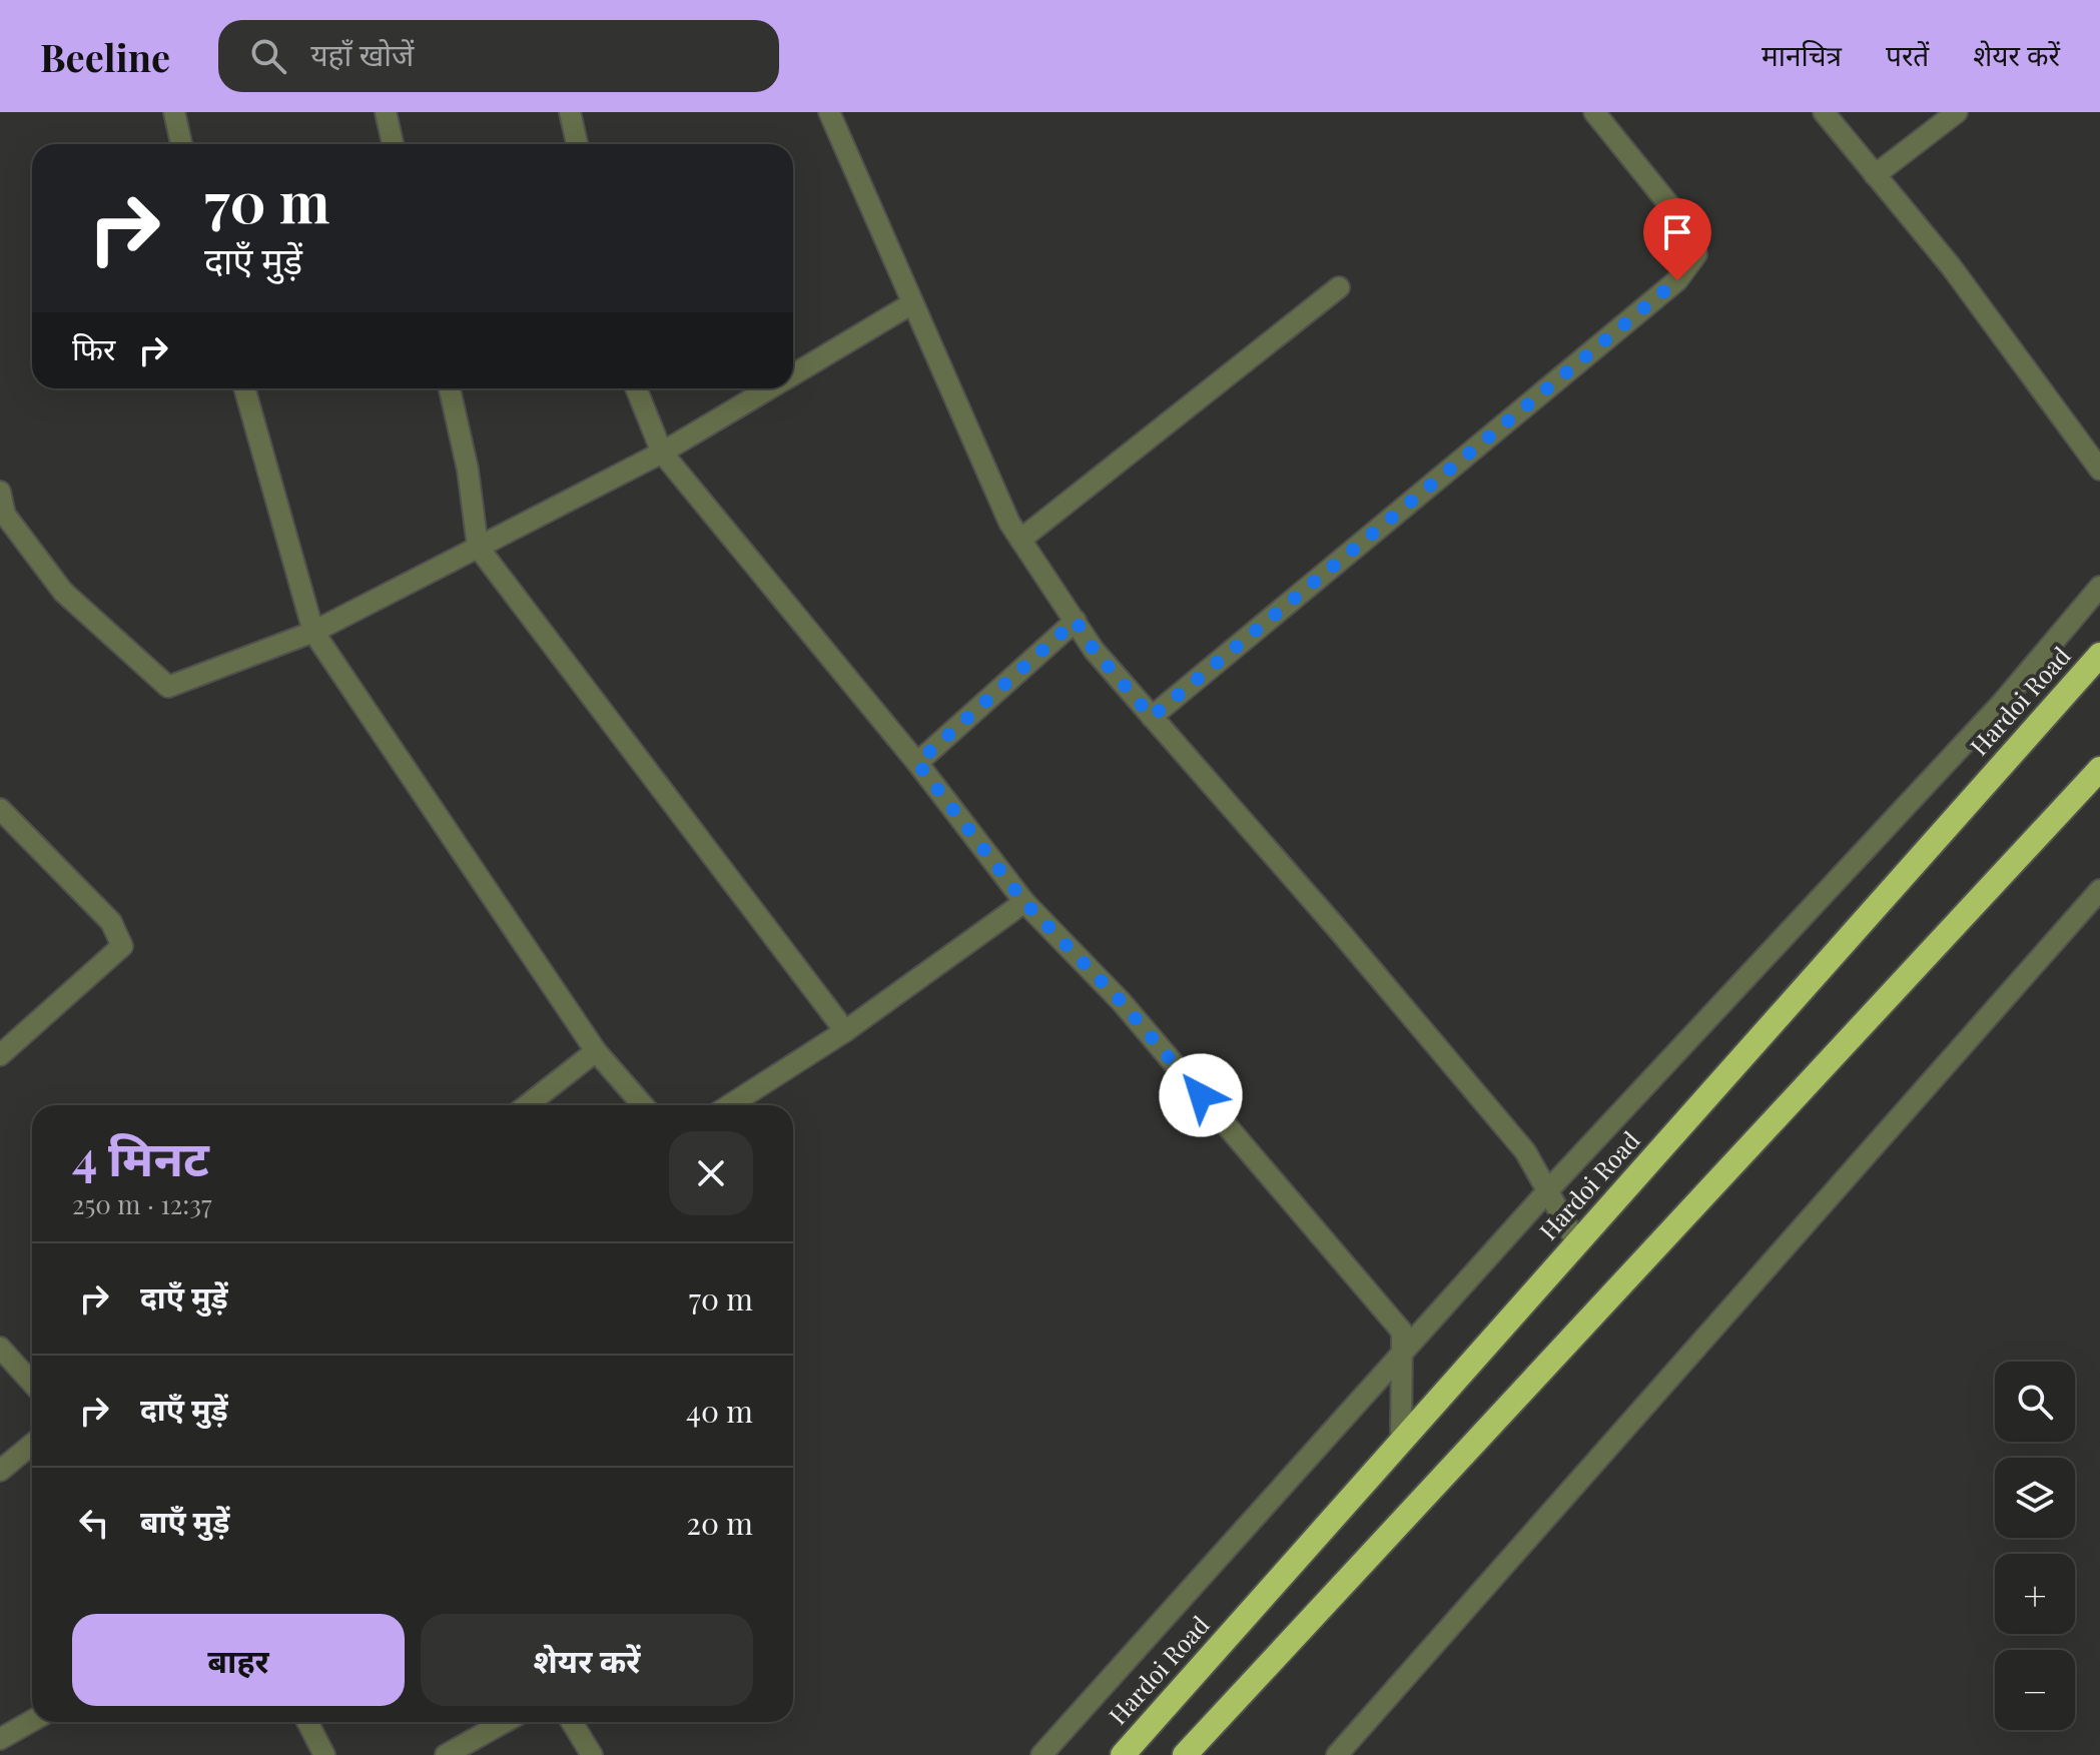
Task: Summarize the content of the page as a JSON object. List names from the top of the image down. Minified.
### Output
{"streets":{"highway":["Hardoi Road"]},"page":{"header":"Beeline","search":"यहाँ खोजें","nav":["मानचित्र","परतें","शेयर करें"],"turn":["70 m","दाएँ मुड़ें"],"then":"फिर","heading":["4 मिनट","250 m · 12:37"],"list":[{"name":"दाएँ मुड़ें","value":"70 m"},{"name":"दाएँ मुड़ें","value":"40 m"},{"name":"बाएँ मुड़ें","value":"20 m"}],"map_buttons":["+","−"],"buttons":["बाहर","शेयर करें"]}}
